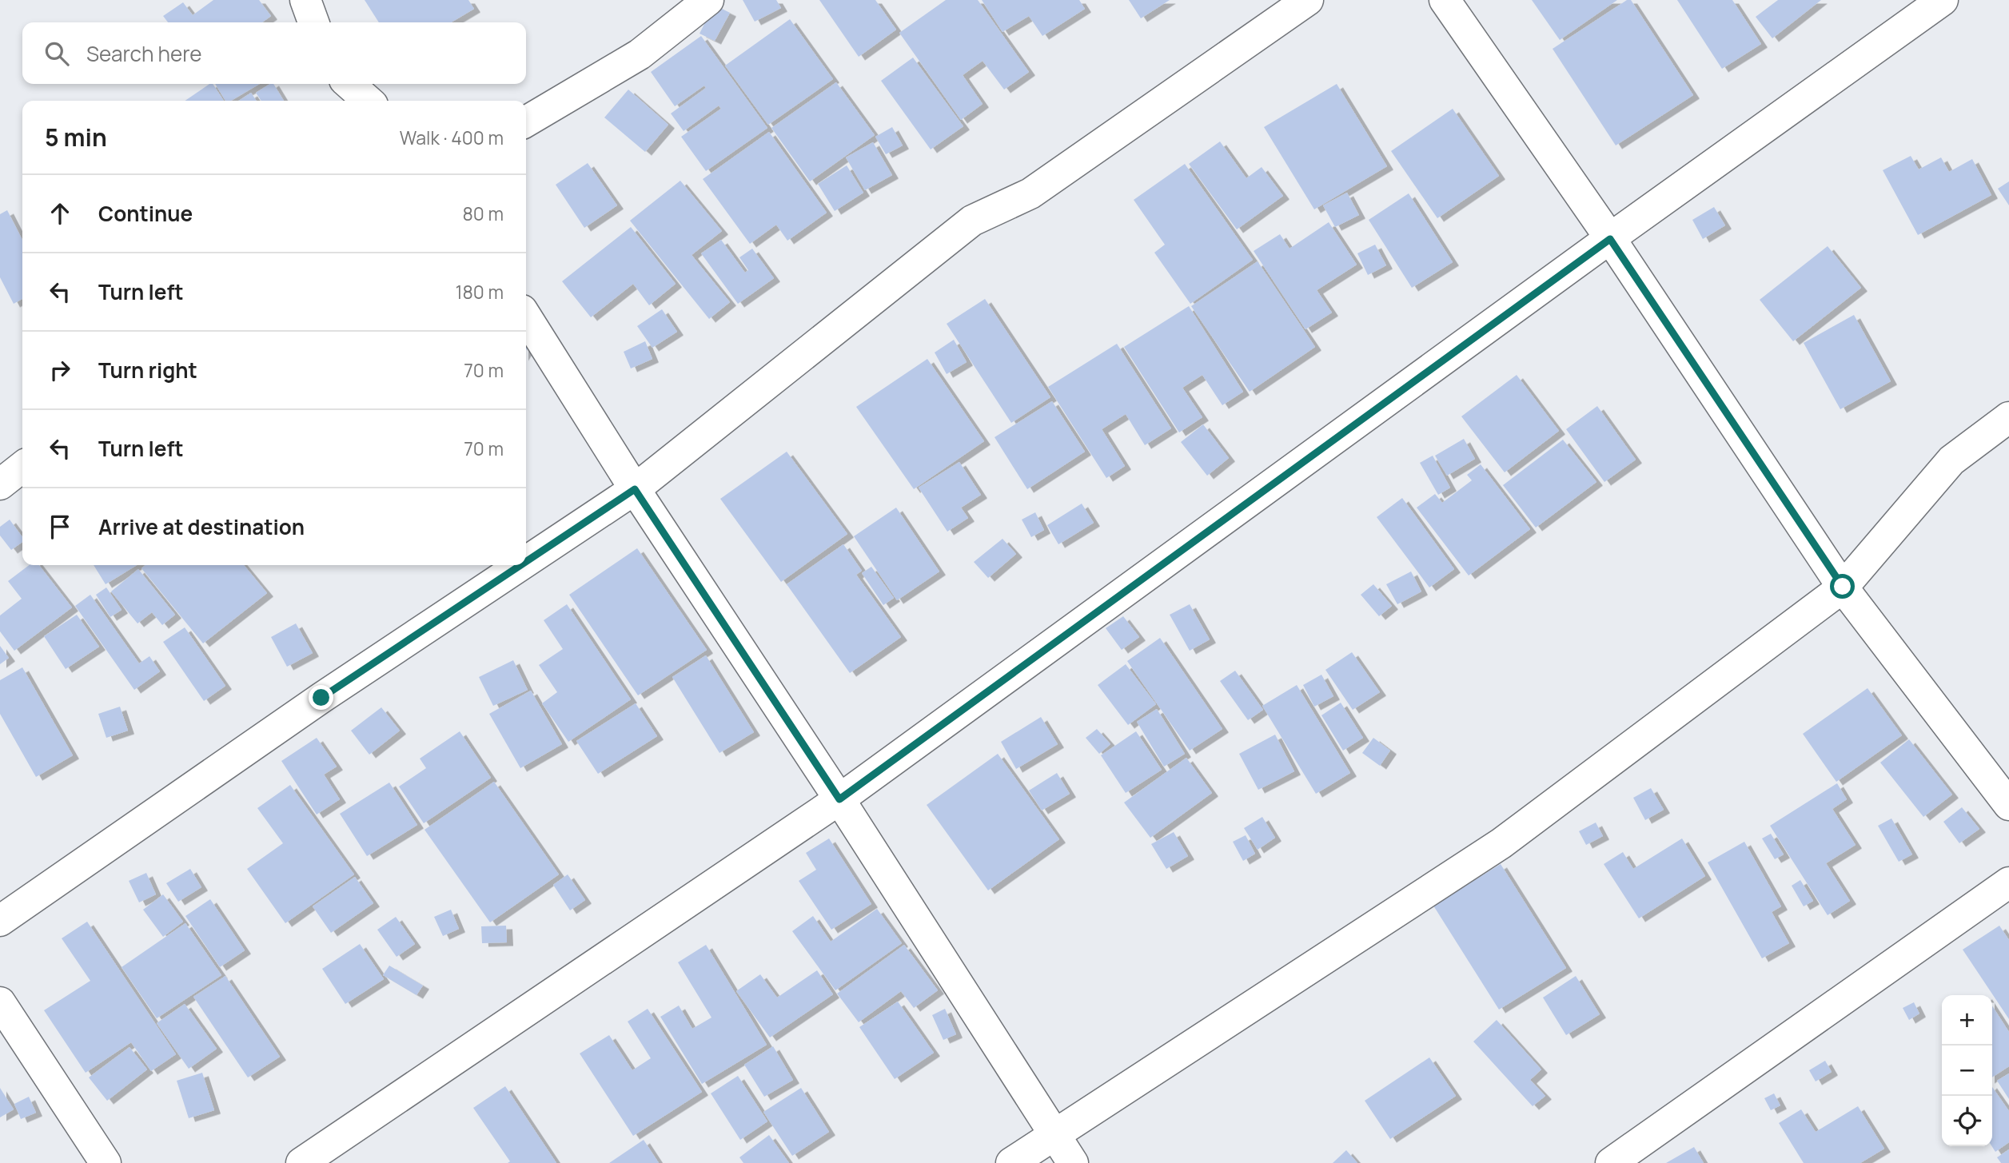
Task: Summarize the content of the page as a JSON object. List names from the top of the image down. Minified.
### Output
{"page":{"search":"Search here","heading":["5 min","Walk · 400 m"],"list":[["Continue","80 m"],["Turn left","180 m"],["Turn right","70 m"],["Turn left","70 m"],"Arrive at destination"],"map_buttons":["+","−"]}}
